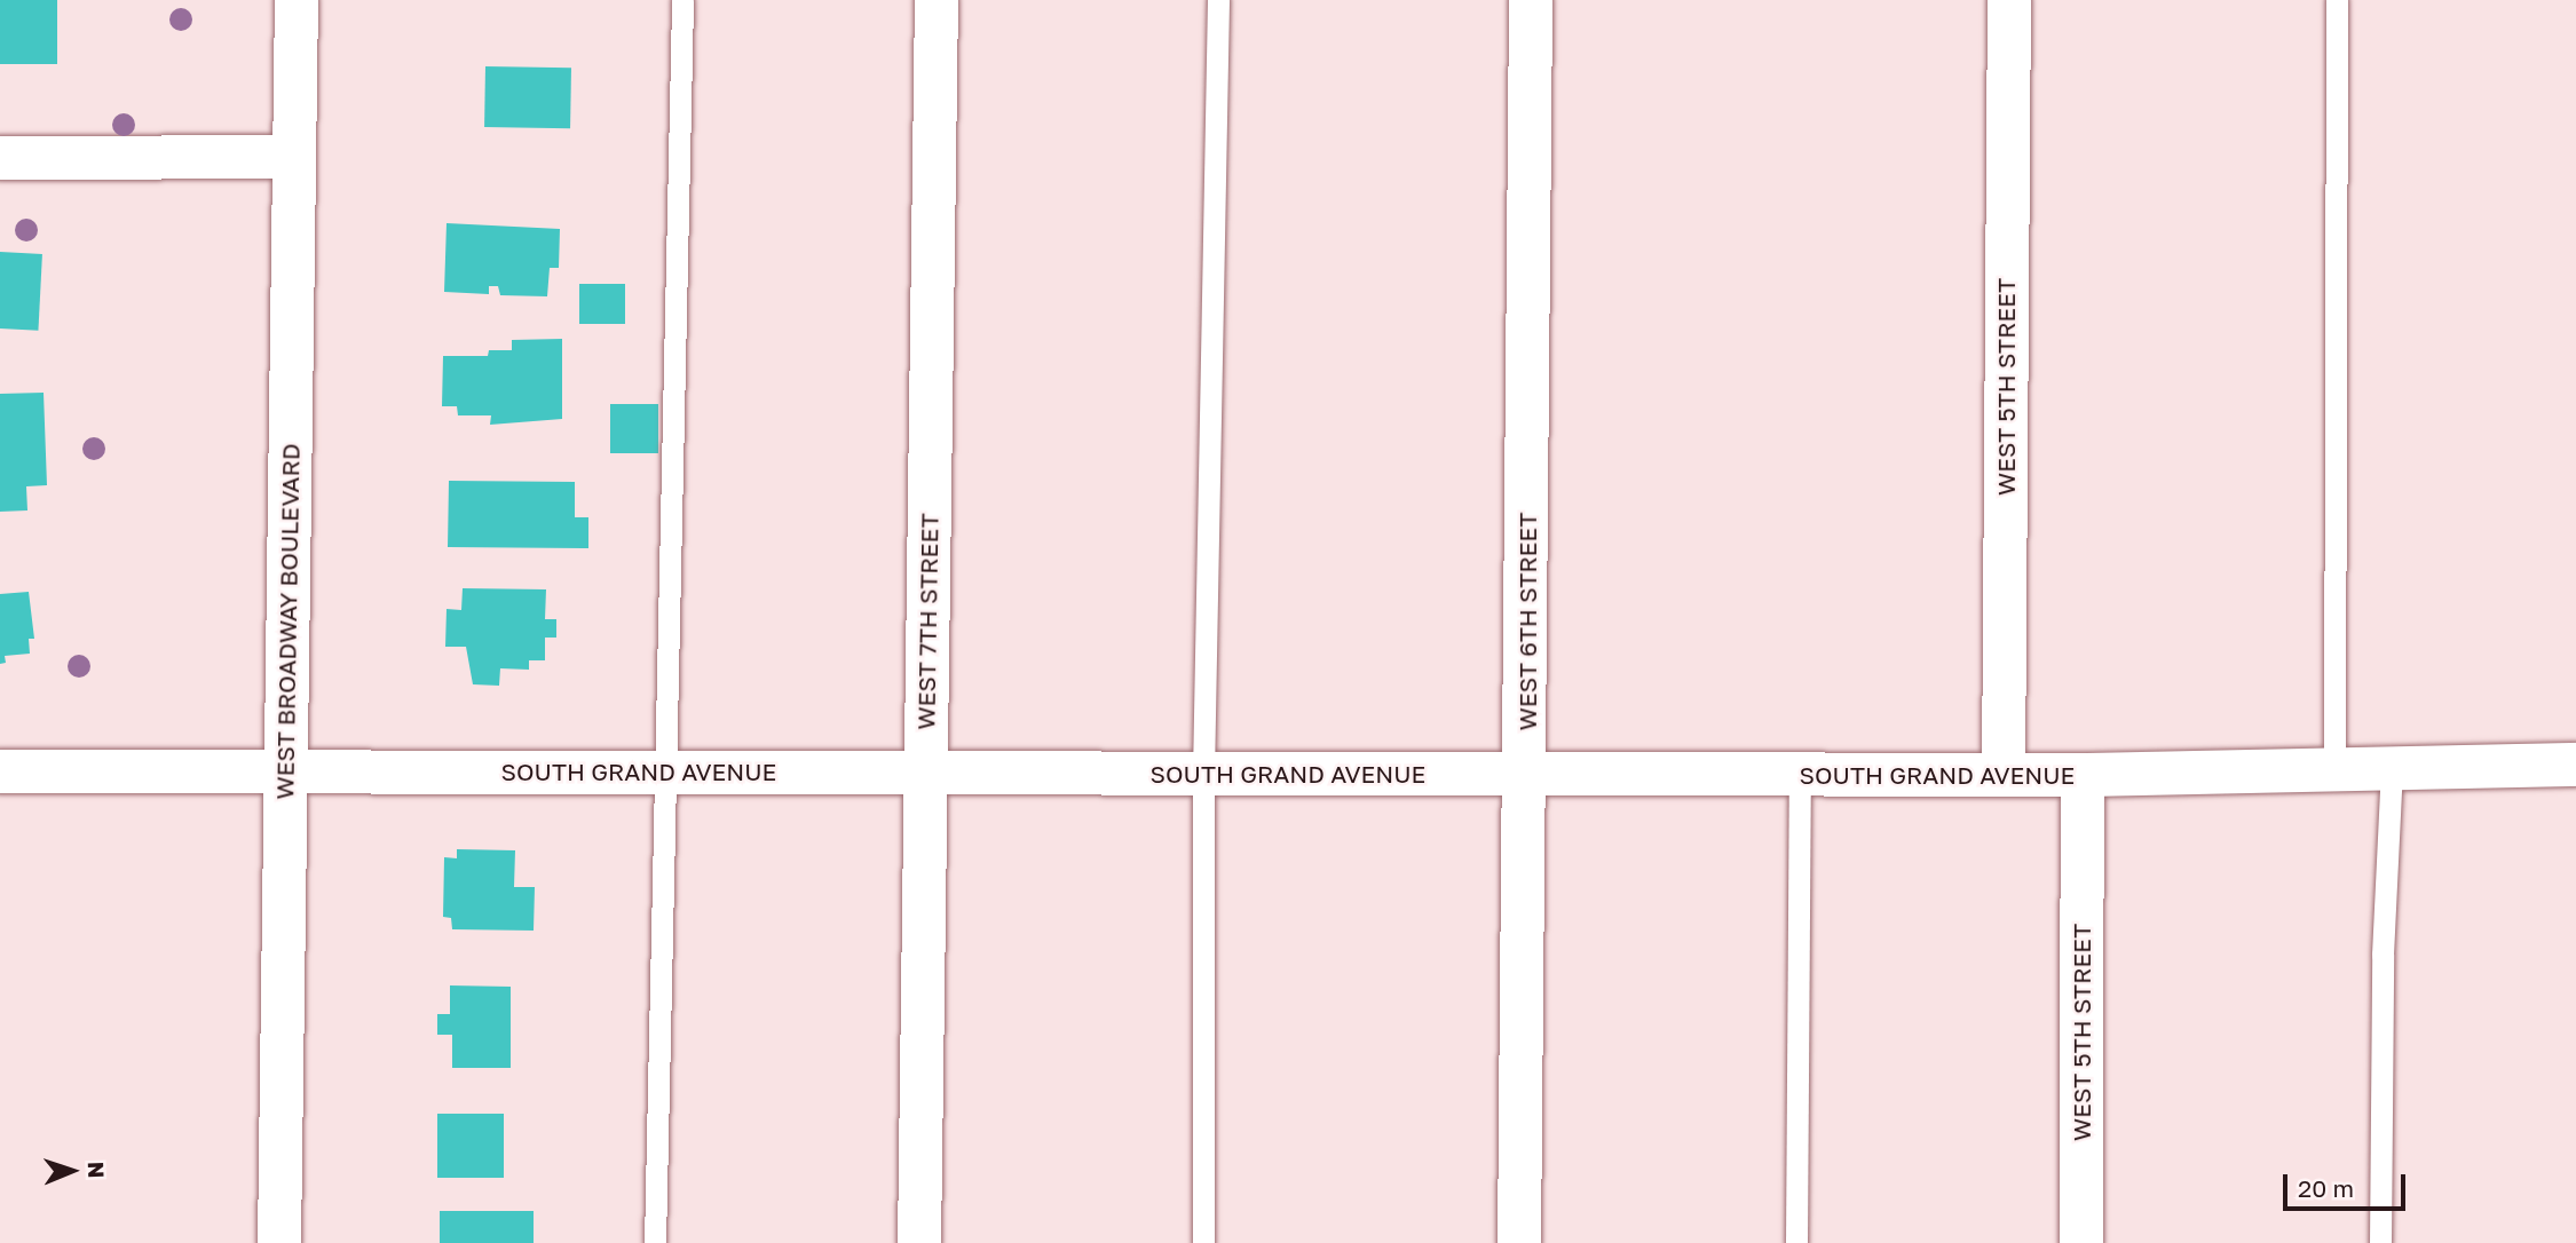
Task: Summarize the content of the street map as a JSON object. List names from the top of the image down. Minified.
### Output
{"streets":{"main road":["WEST 5TH STREET","WEST BROADWAY BOULEVARD","WEST 7TH STREET","WEST 6TH STREET","SOUTH GRAND AVENUE"]},"crossings":[["WEST 5TH STREET","SOUTH GRAND AVENUE"],["WEST BROADWAY BOULEVARD","SOUTH GRAND AVENUE"],["WEST 7TH STREET","SOUTH GRAND AVENUE"],["WEST 6TH STREET","SOUTH GRAND AVENUE"]],"scale_bar":"20 m","north":"right"}
